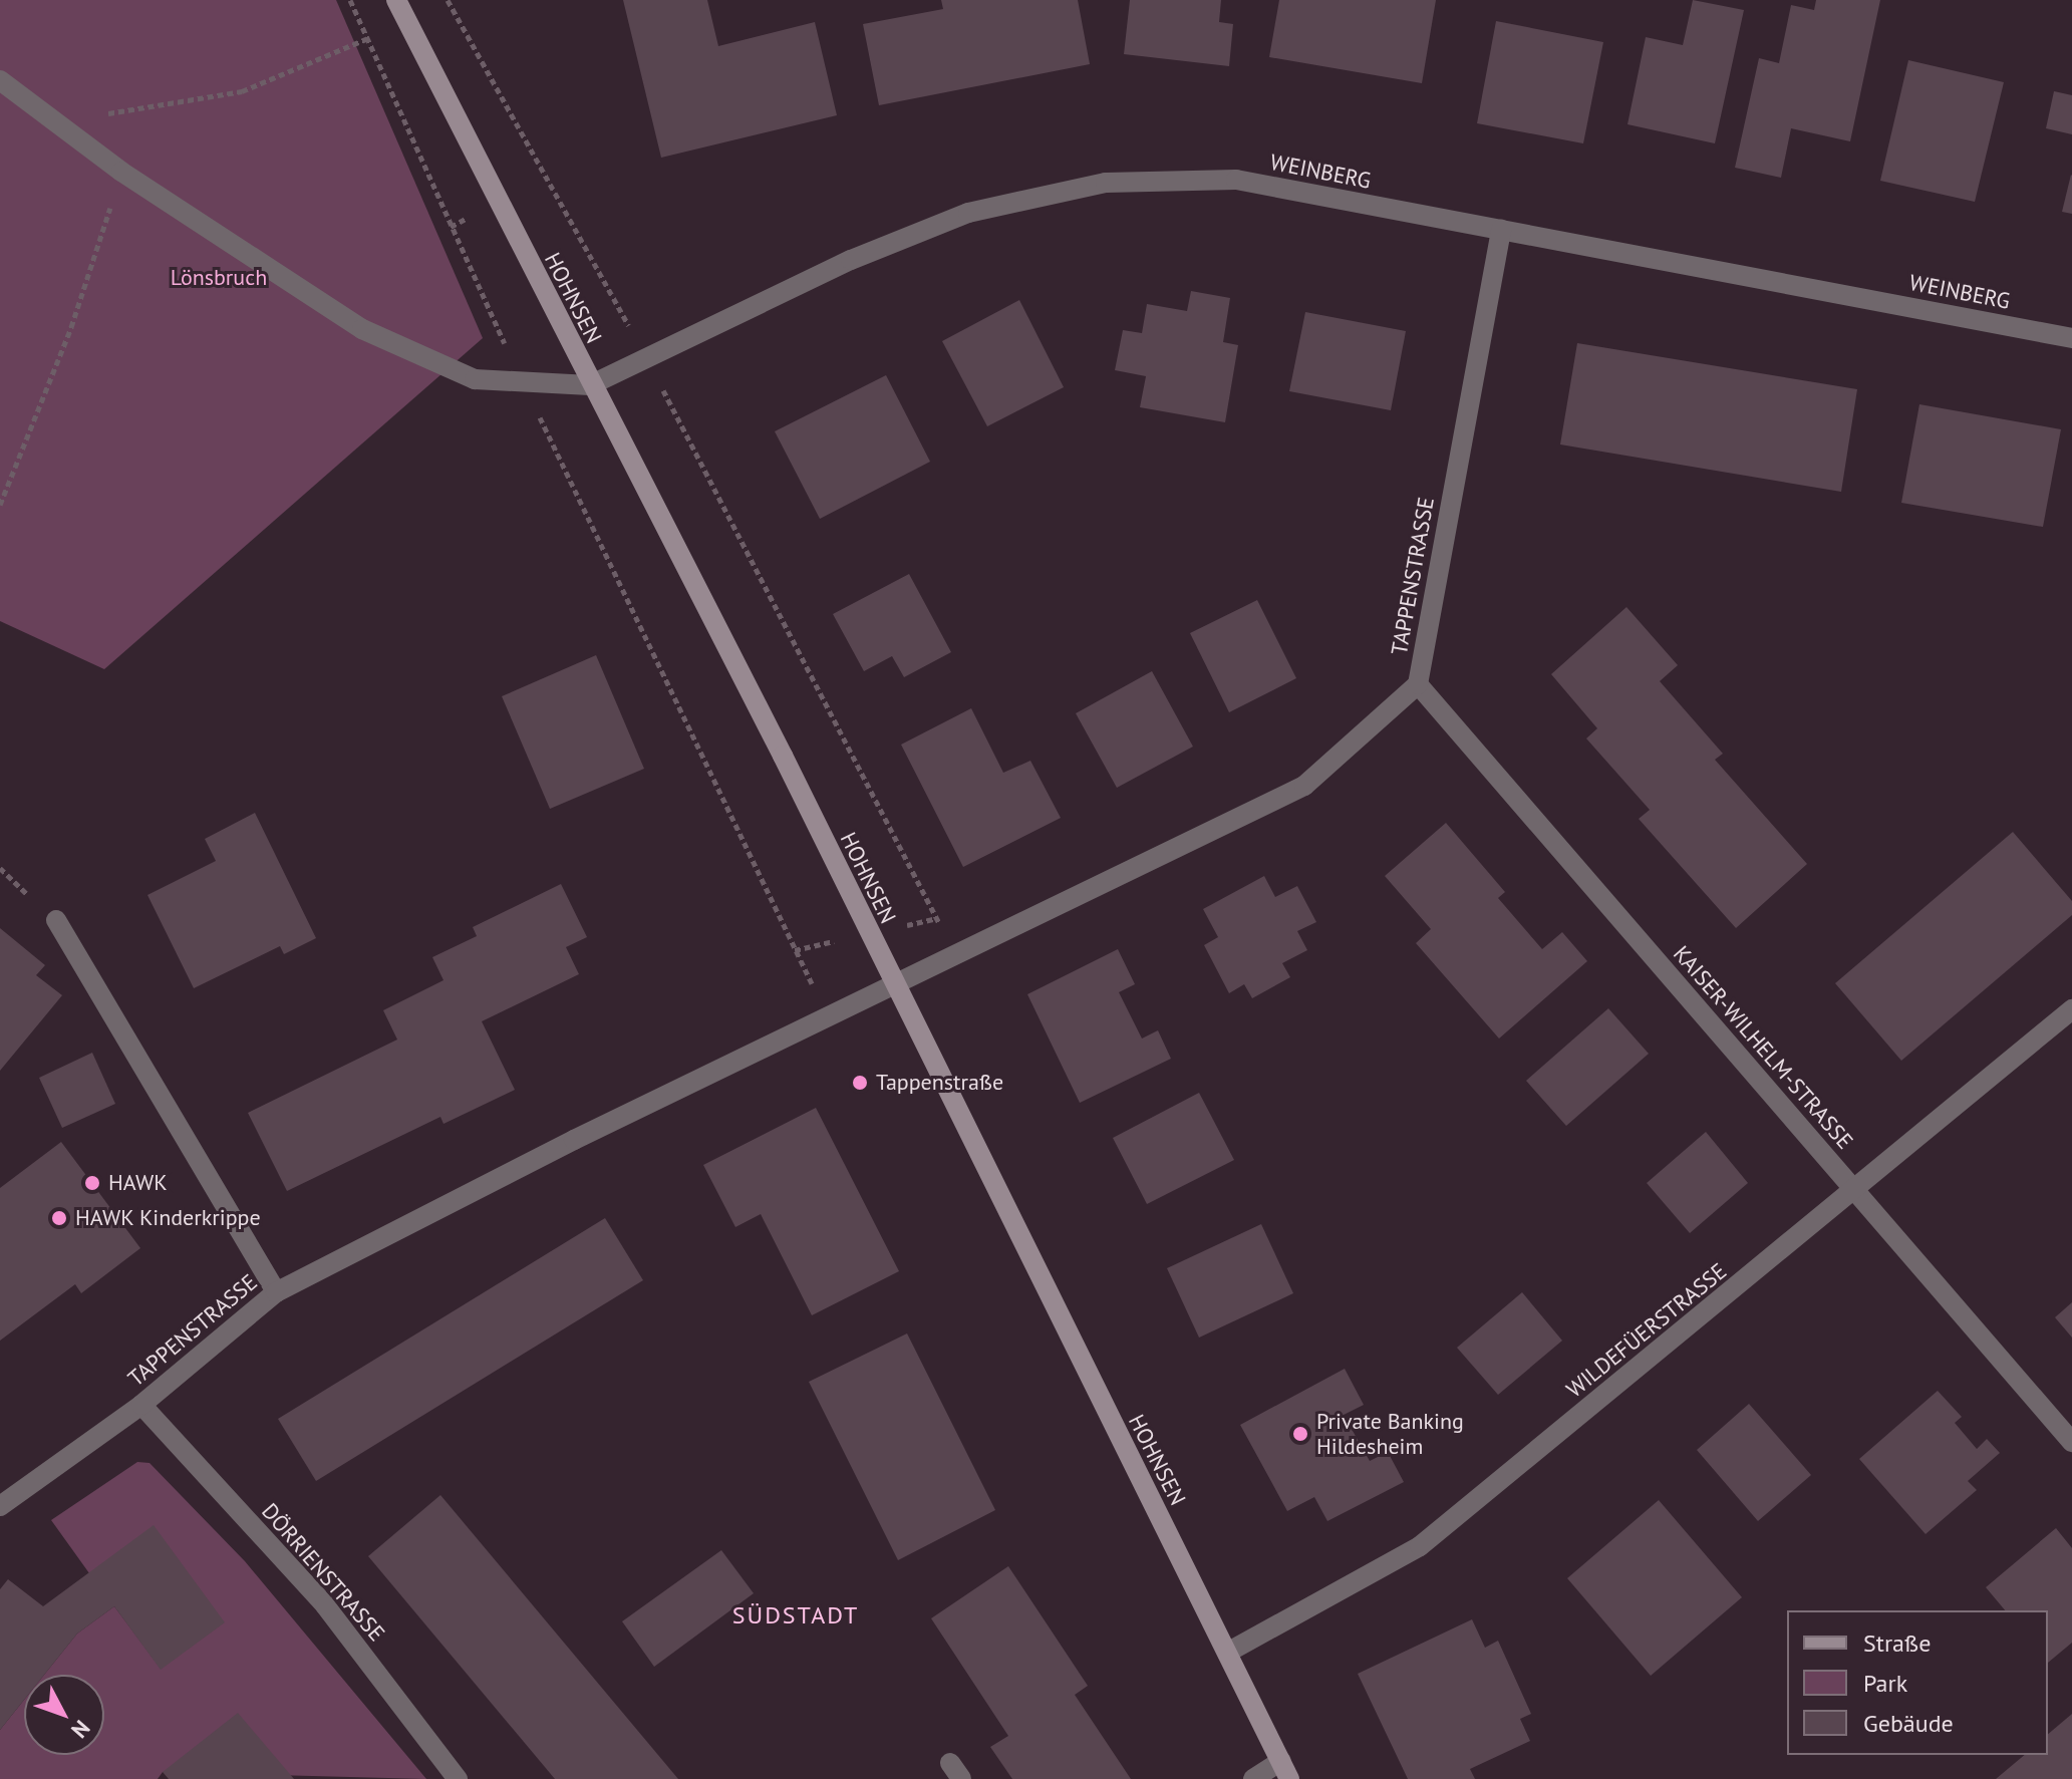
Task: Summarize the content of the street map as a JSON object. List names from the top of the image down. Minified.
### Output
{"streets":{"main road":["HOHNSEN"],"street":["WEINBERG","TAPPENSTRASSE","KAISER-WILHELM-STRASSE","WILDEFÜERSTRASSE","DÖRRIENSTRASSE"]},"crossings":[["WEINBERG","HOHNSEN"],["WEINBERG","TAPPENSTRASSE"],["HOHNSEN","TAPPENSTRASSE"],["HOHNSEN","WILDEFÜERSTRASSE"],["TAPPENSTRASSE","KAISER-WILHELM-STRASSE"],["TAPPENSTRASSE","DÖRRIENSTRASSE"],["KAISER-WILHELM-STRASSE","WILDEFÜERSTRASSE"]],"districts":["SÜDSTADT"],"parks":["Lönsbruch"],"places":["Tappenstraße","HAWK","HAWK Kinderkrippe","Private Banking Hildesheim"],"legend":["Straße","Park","Gebäude"],"north":"bottom right"}
